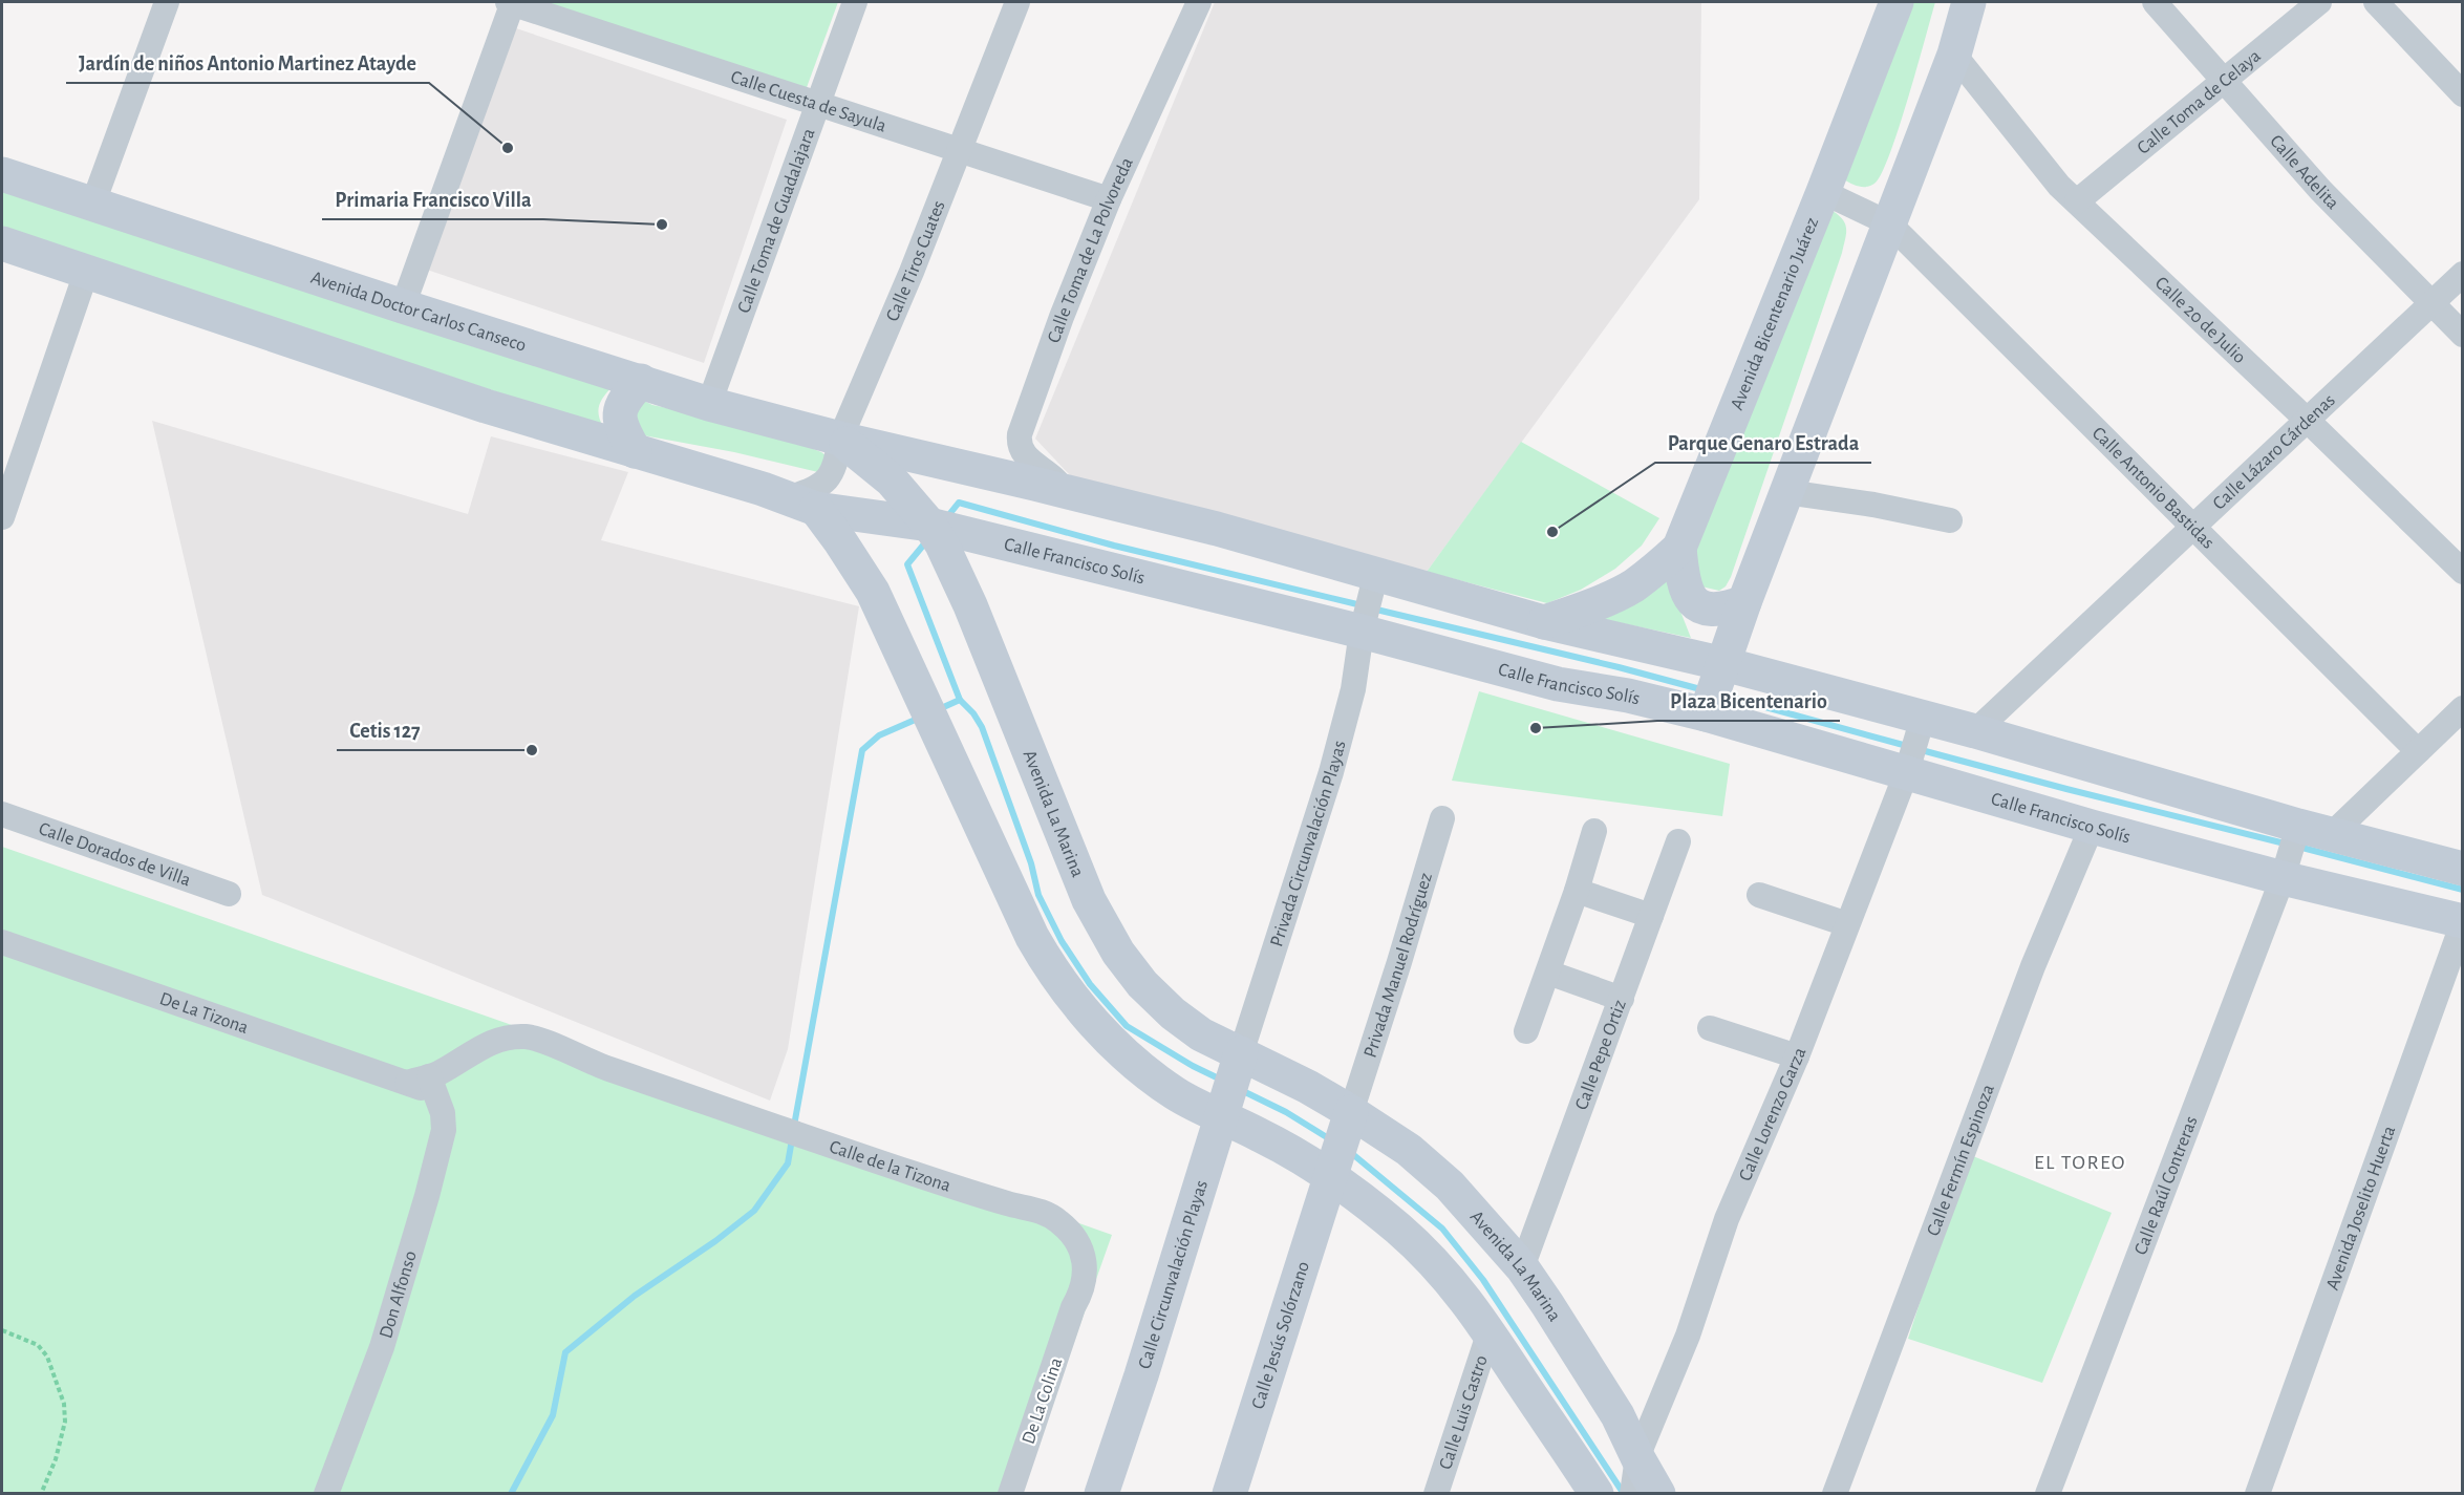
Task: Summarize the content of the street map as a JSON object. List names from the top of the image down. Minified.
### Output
{"streets":{"main road":["Avenida Doctor Carlos Canseco","Avenida Bicentenario Juárez","Calle Francisco Solís","Avenida La Marina","Calle Circunvalación Playas","Calle Jesús Solórzano"],"street":["Calle Cuesta de Sayula","Calle Toma de Celaya","Calle Adelita","Calle Toma de Guadalajara","Calle Toma de La Polvoreda","Calle Tiros Cuates","Calle 20 de Julio","Calle Lázaro Cárdenas","Calle Antonio Bastidas","Privada Circunvalación Playas","Calle Dorados de Villa","Privada Manuel Rodríguez","De La Tizona","Calle Pepe Ortiz","Calle Lorenzo Garza","Calle Fermín Espinoza","Calle de la Tizona","Calle Raúl Contreras","Avenida Joselito Huerta","Don Alfonso","De La Colina","Calle Luis Castro"]},"crossings":[["Calle Cuesta de Sayula","Calle Toma de Guadalajara"],["Calle Cuesta de Sayula","Calle Toma de La Polvoreda"],["Calle Cuesta de Sayula","Calle Tiros Cuates"],["Calle Toma de Celaya","Calle Adelita"],["Calle Toma de Celaya","Calle 20 de Julio"],["Calle Adelita","Calle Lázaro Cárdenas"],["Calle Toma de Guadalajara","Avenida Doctor Carlos Canseco"],["Calle Tiros Cuates","Avenida Doctor Carlos Canseco"],["Calle Tiros Cuates","Calle Francisco Solís"],["Calle Tiros Cuates","Avenida La Marina"],["Avenida Doctor Carlos Canseco","Avenida La Marina"],["Avenida Bicentenario Juárez","Calle Antonio Bastidas"],["Calle 20 de Julio","Calle Lázaro Cárdenas"],["Calle Lázaro Cárdenas","Calle Antonio Bastidas"],["Calle Francisco Solís","Avenida La Marina"],["Calle Francisco Solís","Privada Circunvalación Playas"],["Calle Francisco Solís","Calle Lorenzo Garza"],["Calle Francisco Solís","Calle Fermín Espinoza"],["Calle Francisco Solís","Calle Raúl Contreras"],["Calle Francisco Solís","Avenida Joselito Huerta"],["Avenida La Marina","Privada Circunvalación Playas"],["Avenida La Marina","Privada Manuel Rodríguez"],["Avenida La Marina","Calle Pepe Ortiz"],["Avenida La Marina","Calle Lorenzo Garza"],["Avenida La Marina","Calle Circunvalación Playas"],["Privada Circunvalación Playas","Calle Circunvalación Playas"],["De La Tizona","Calle de la Tizona"],["De La Tizona","Don Alfonso"],["Calle de la Tizona","Don Alfonso"],["Calle de la Tizona","De La Colina"]],"districts":["EL TOREO"],"places":["Jardín de niños Antonio Martinez Atayde","Primaria Francisco Villa","Parque Genaro Estrada","Plaza Bicentenario","Cetis 127"]}
